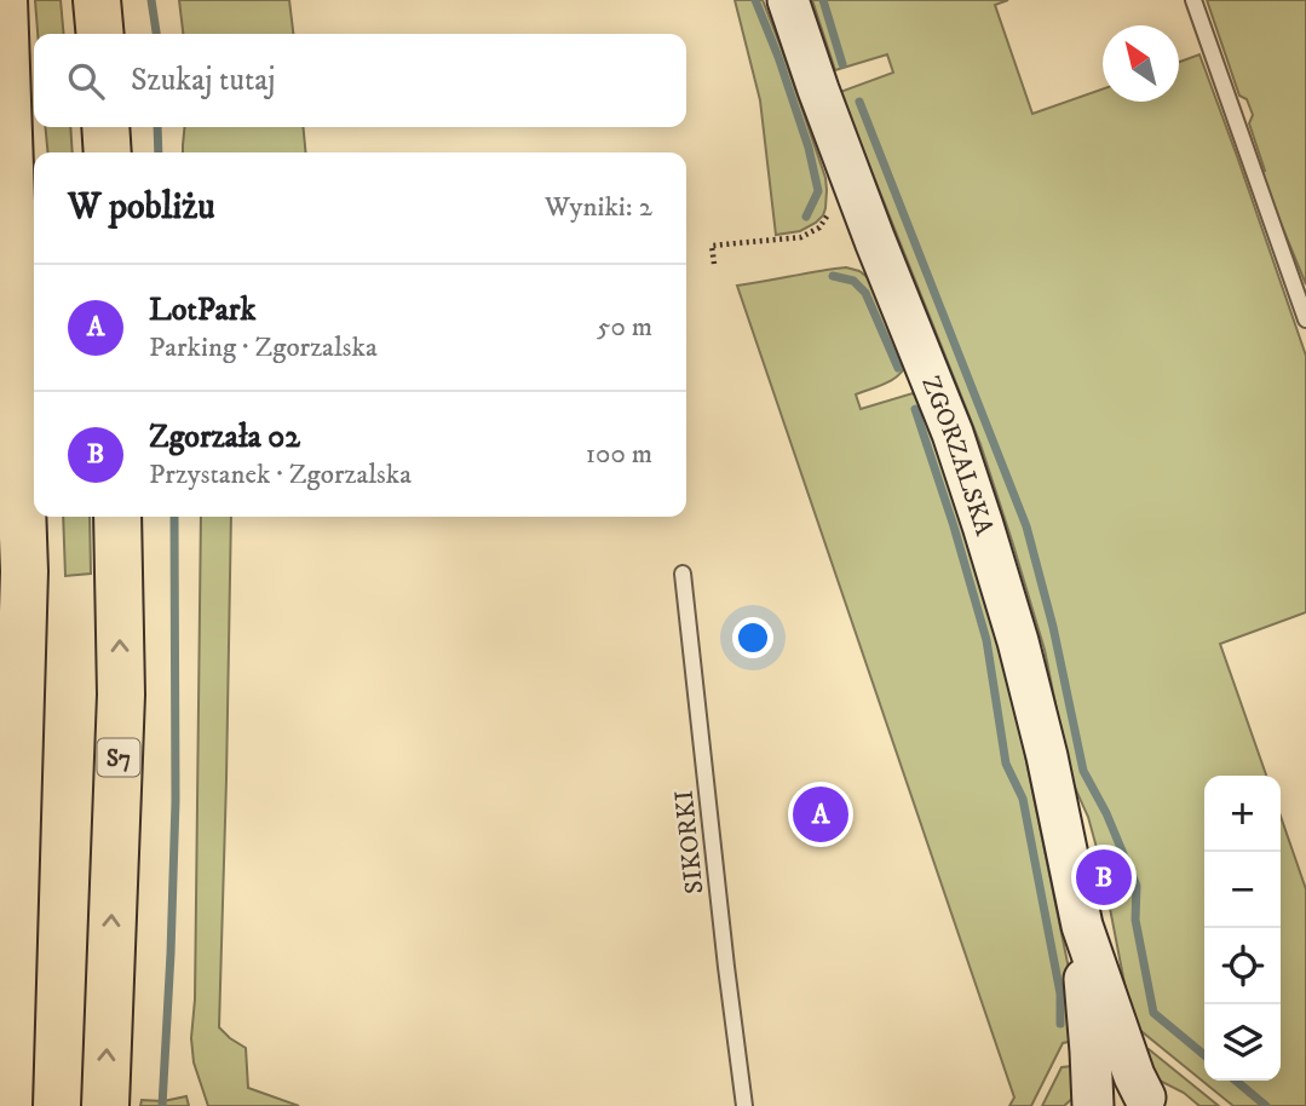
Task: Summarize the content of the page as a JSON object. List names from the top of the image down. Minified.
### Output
{"streets":{"highway":["S7"],"street":["ZGORZALSKA"],"lane":["SIKORKI"]},"north":"top left","page":{"search":"Szukaj tutaj","heading":["W pobliżu","Wyniki: 2"],"list":[{"mark":"A","name":"LotPark","note":"Parking · Zgorzalska","value":"50 m"},{"mark":"B","name":"Zgorzała 02","note":"Przystanek · Zgorzalska","value":"100 m"}],"map_buttons":["+","−"],"pins":["A","B"]}}
